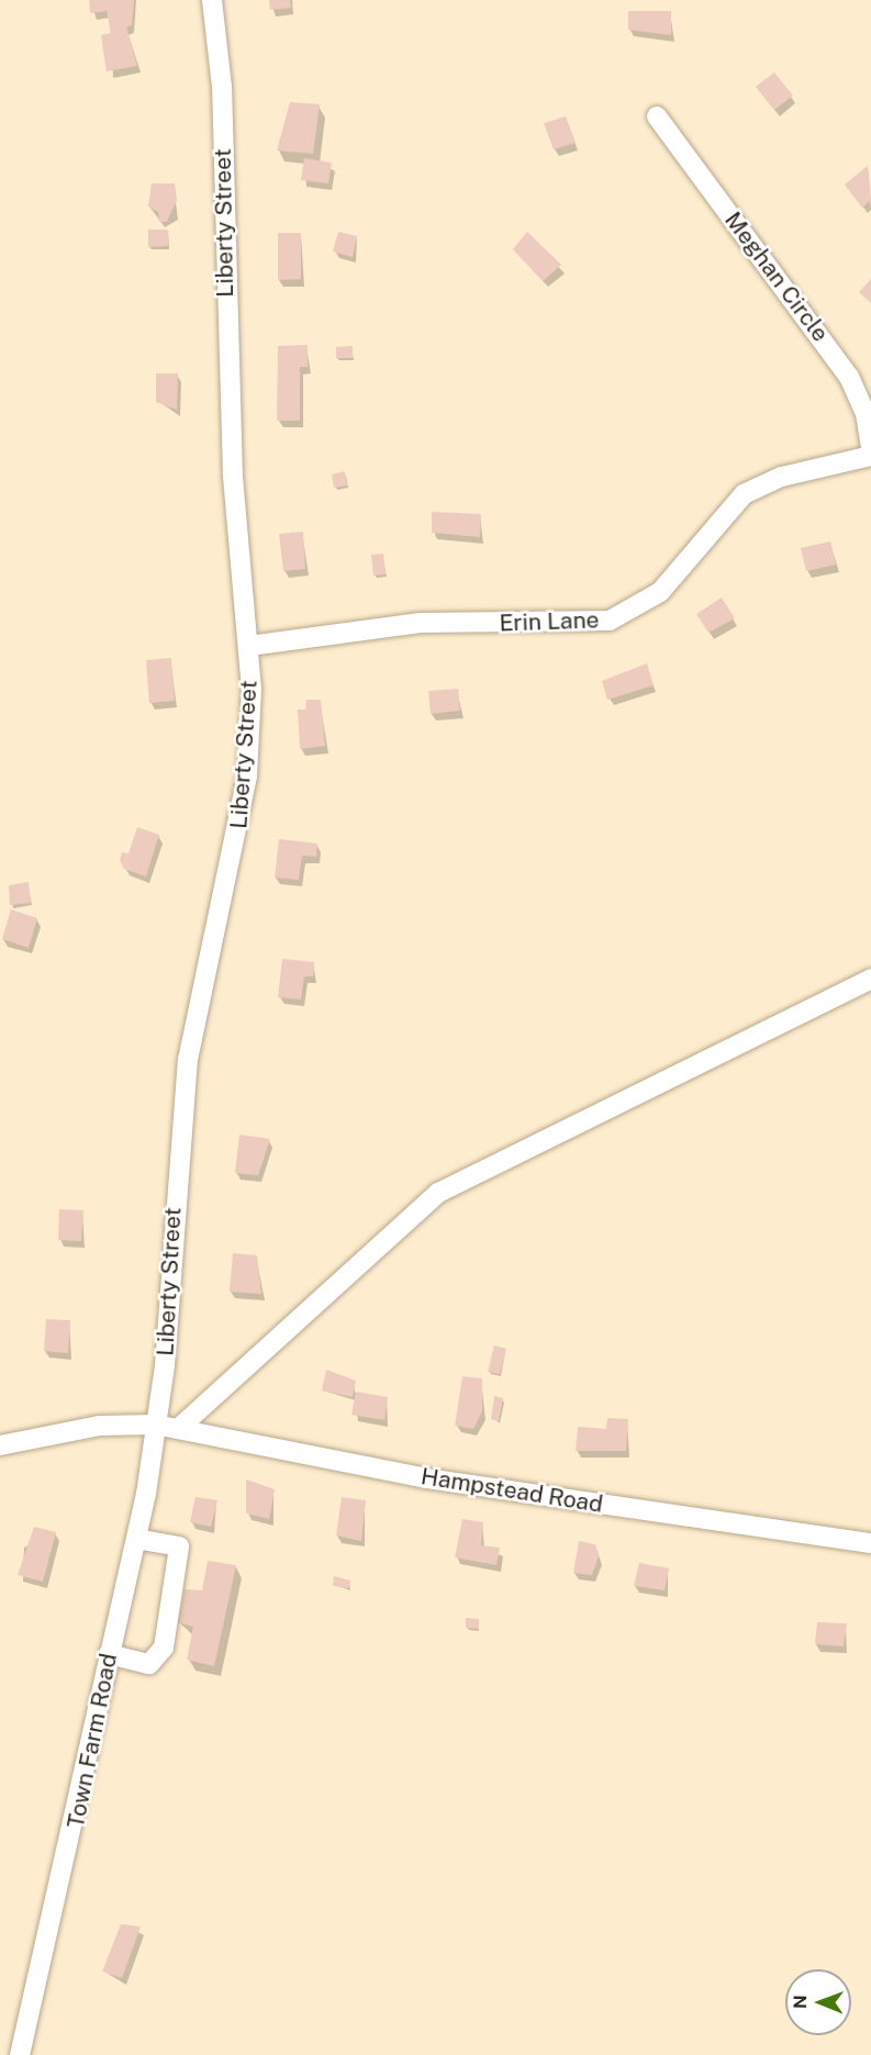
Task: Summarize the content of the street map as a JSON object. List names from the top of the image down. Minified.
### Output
{"streets":{"street":["Liberty Street","Meghan Circle","Erin Lane","Hampstead Road","Town Farm Road"]},"crossings":[["Liberty Street","Erin Lane"],["Liberty Street","Hampstead Road"],["Liberty Street","Town Farm Road"],["Hampstead Road","Town Farm Road"]],"north":"left"}
